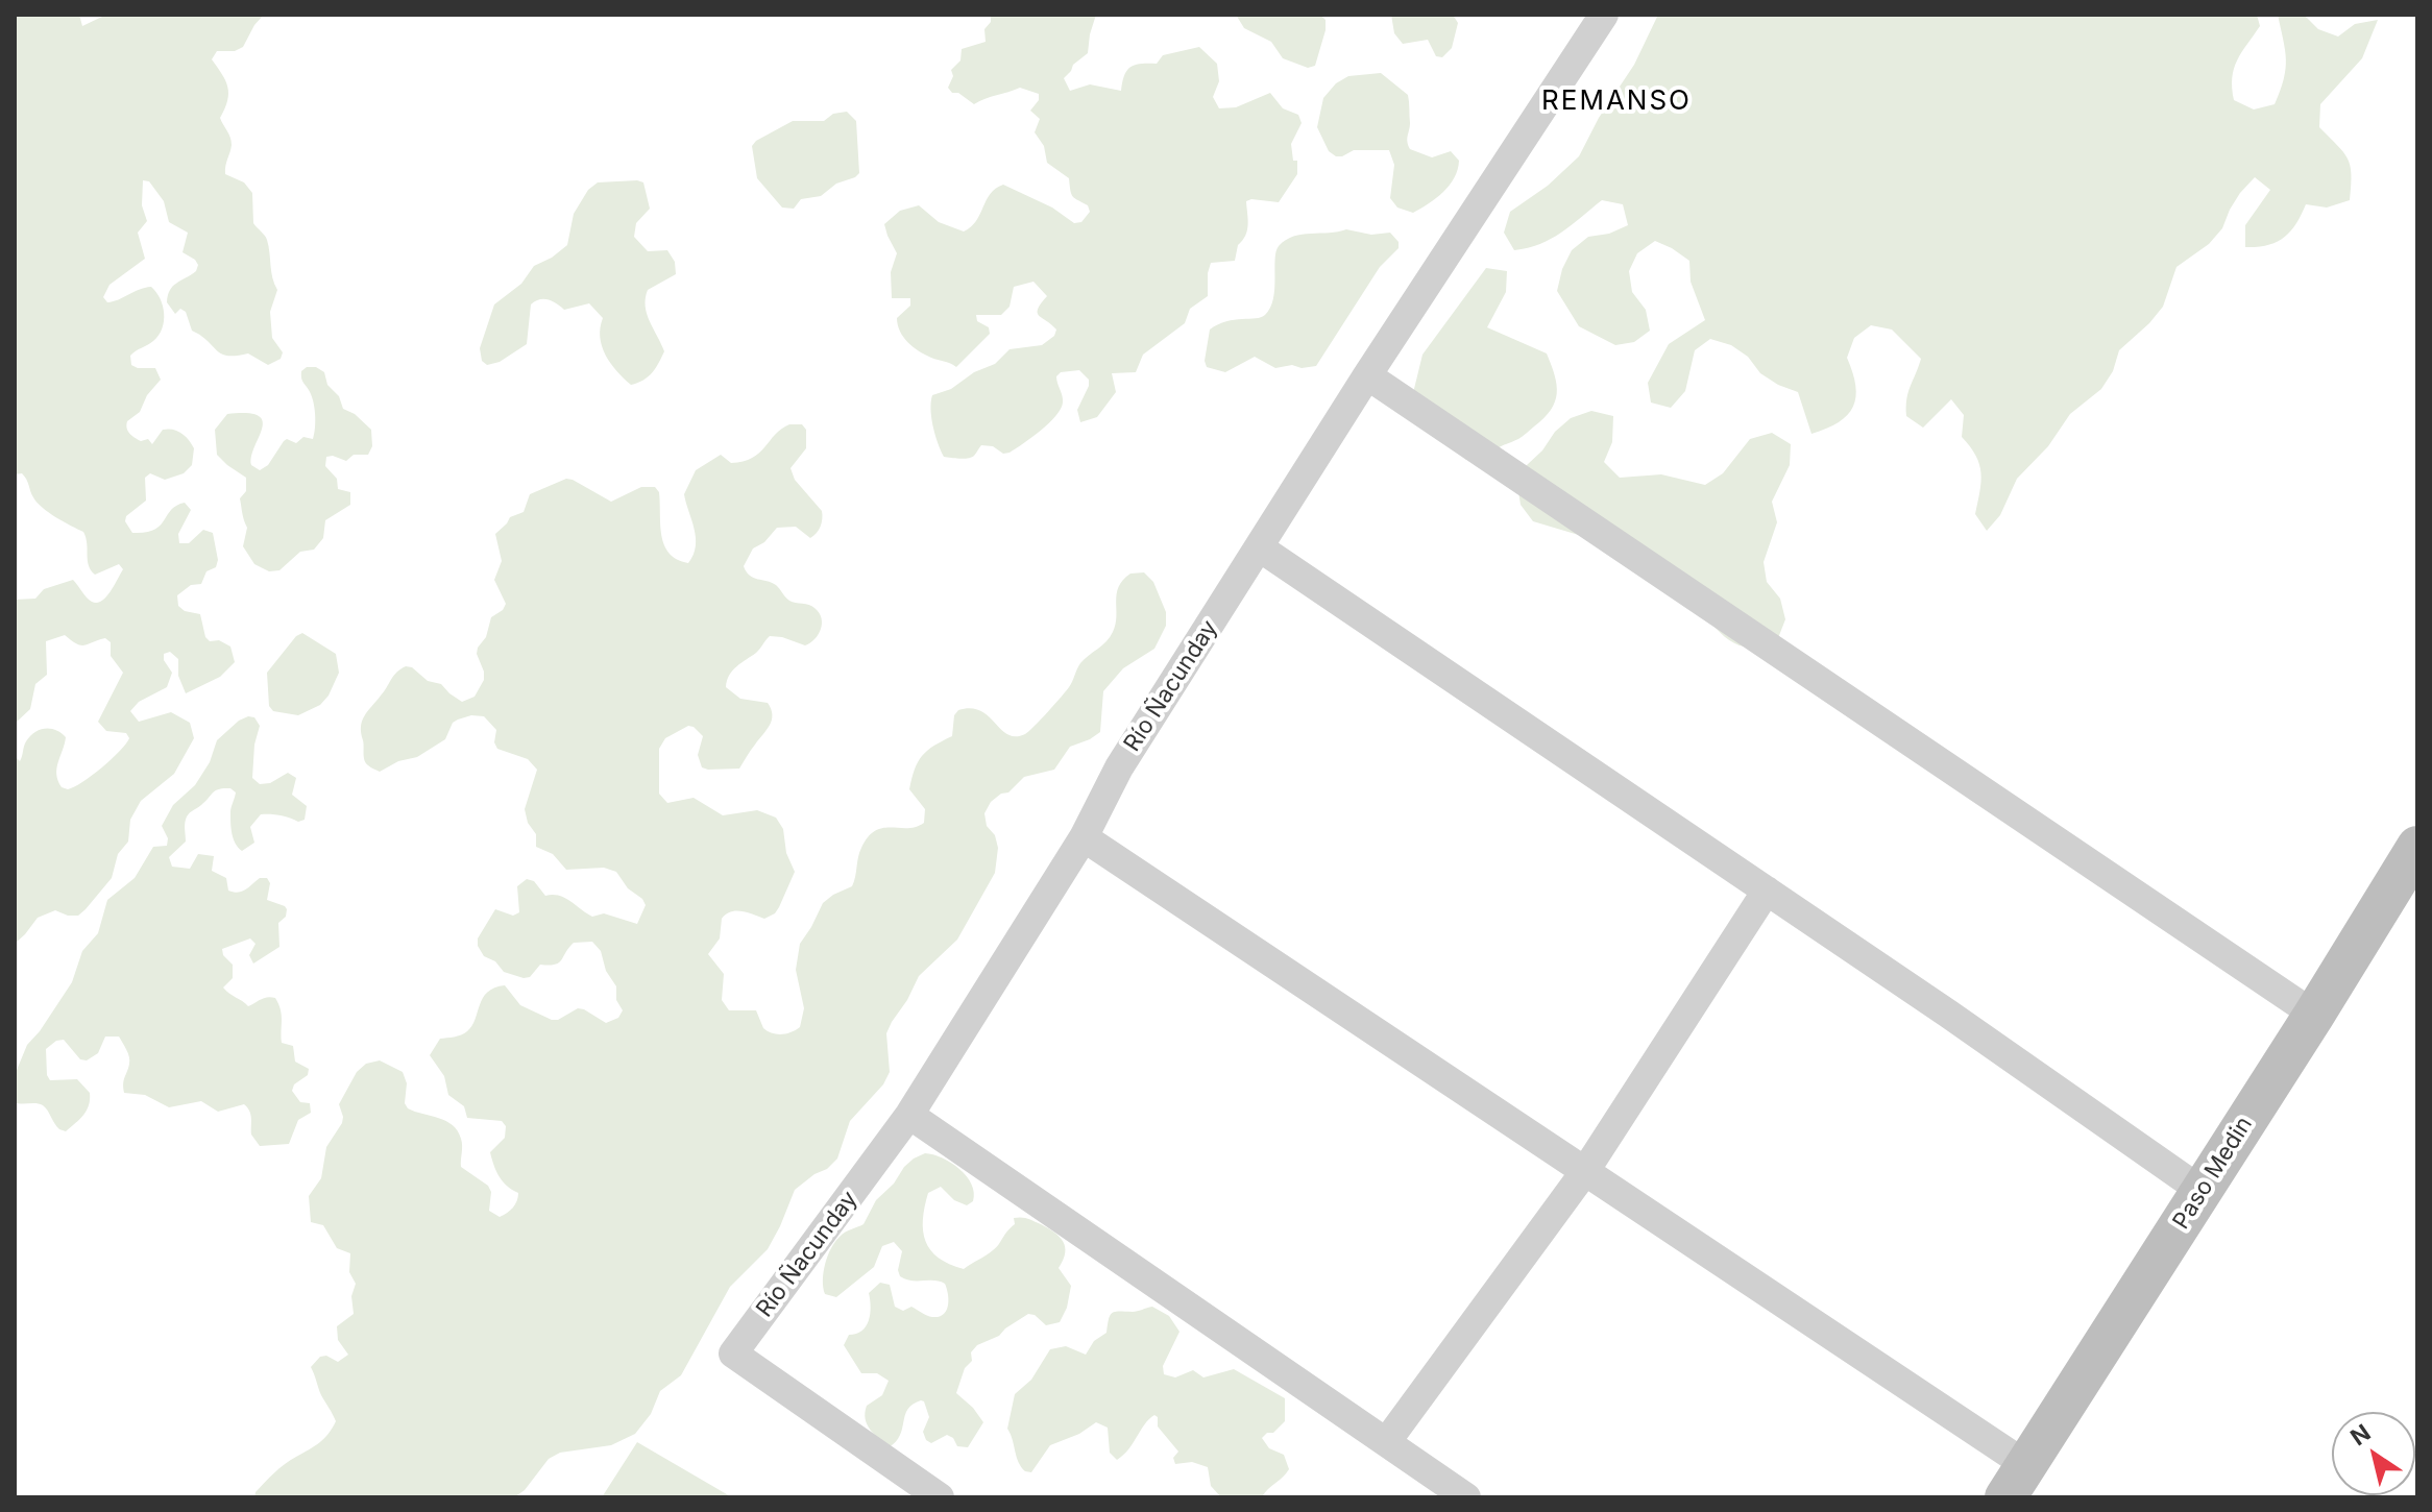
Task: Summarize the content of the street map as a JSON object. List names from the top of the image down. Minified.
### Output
{"streets":{"street":["Río Ñacunday","Paso Medin"]},"districts":["REMANSO"],"north":"top left"}
